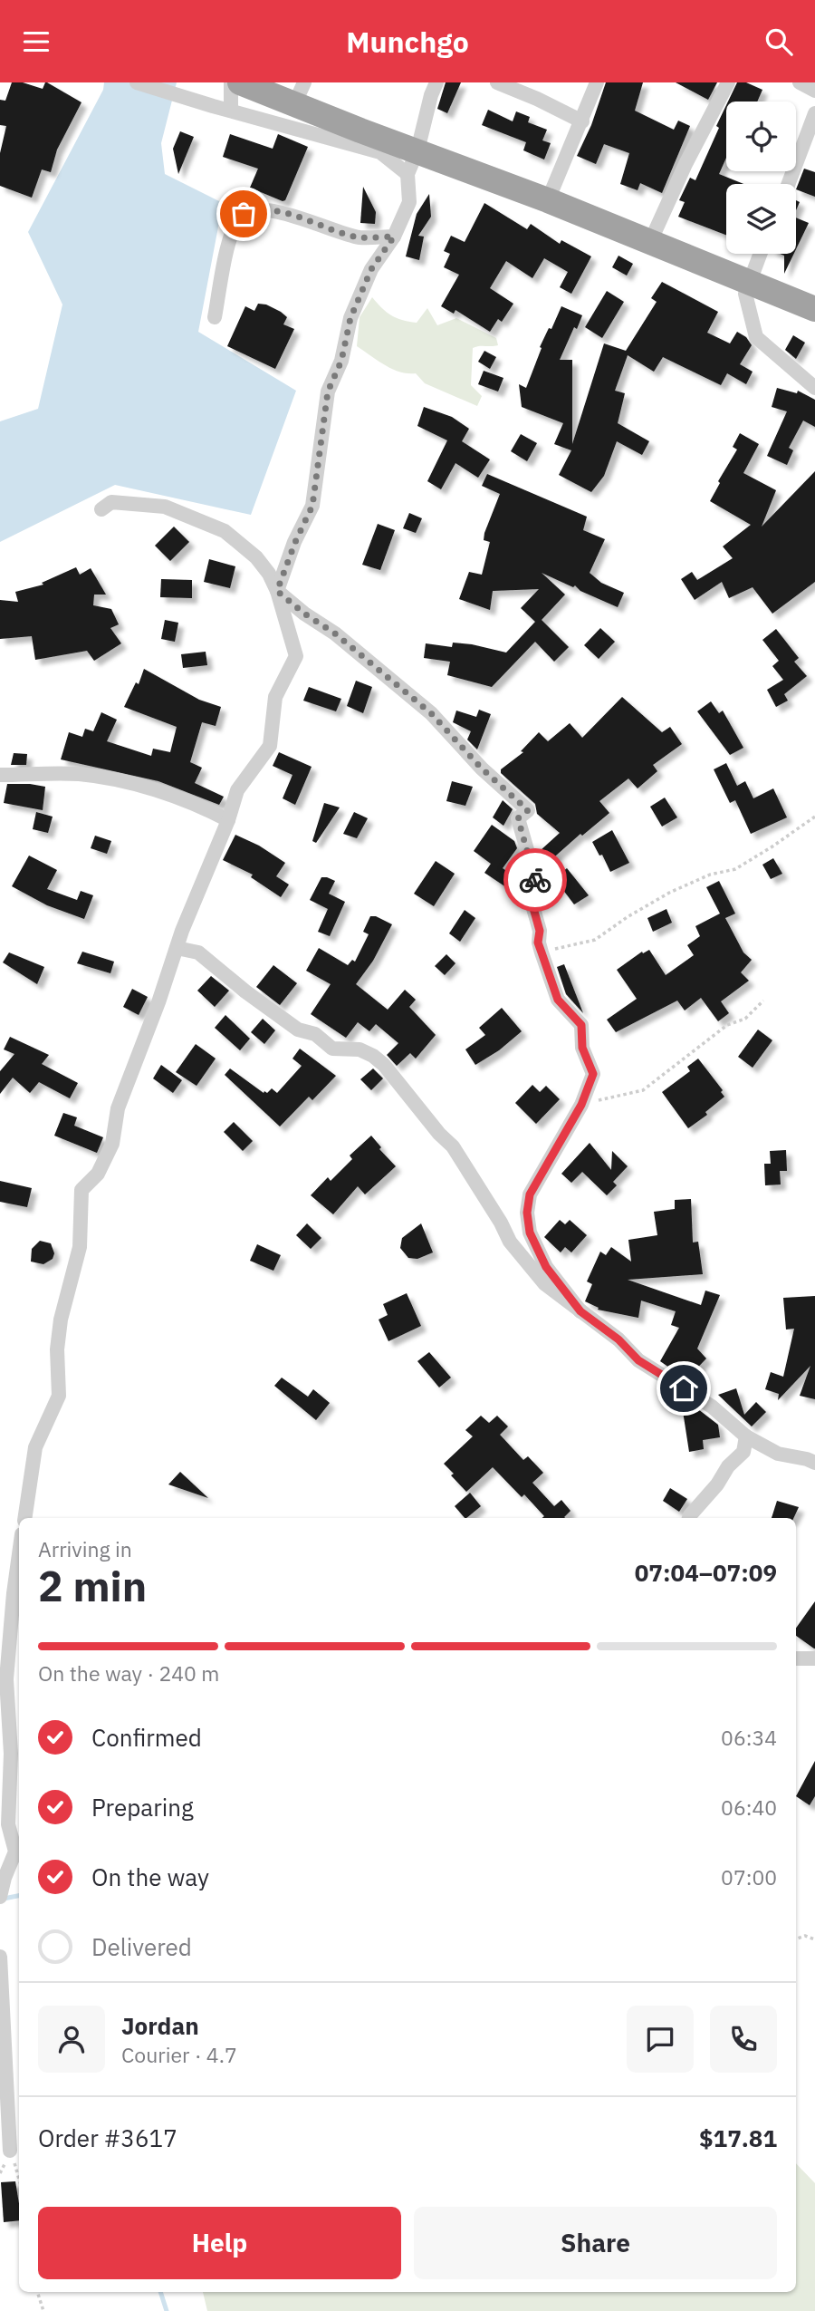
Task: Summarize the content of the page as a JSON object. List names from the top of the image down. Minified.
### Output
{"page":{"header":"Munchgo","heading":["2 min","Arriving in","07:04–07:09"],"panel":["Jordan","Courier · 4.7","Order #3617","$17.81"],"bar":"On the way · 240 m","list":[["Confirmed","06:34"],["Preparing","06:40"],["On the way","07:00"],"Delivered"],"buttons":["Help","Share"]}}
